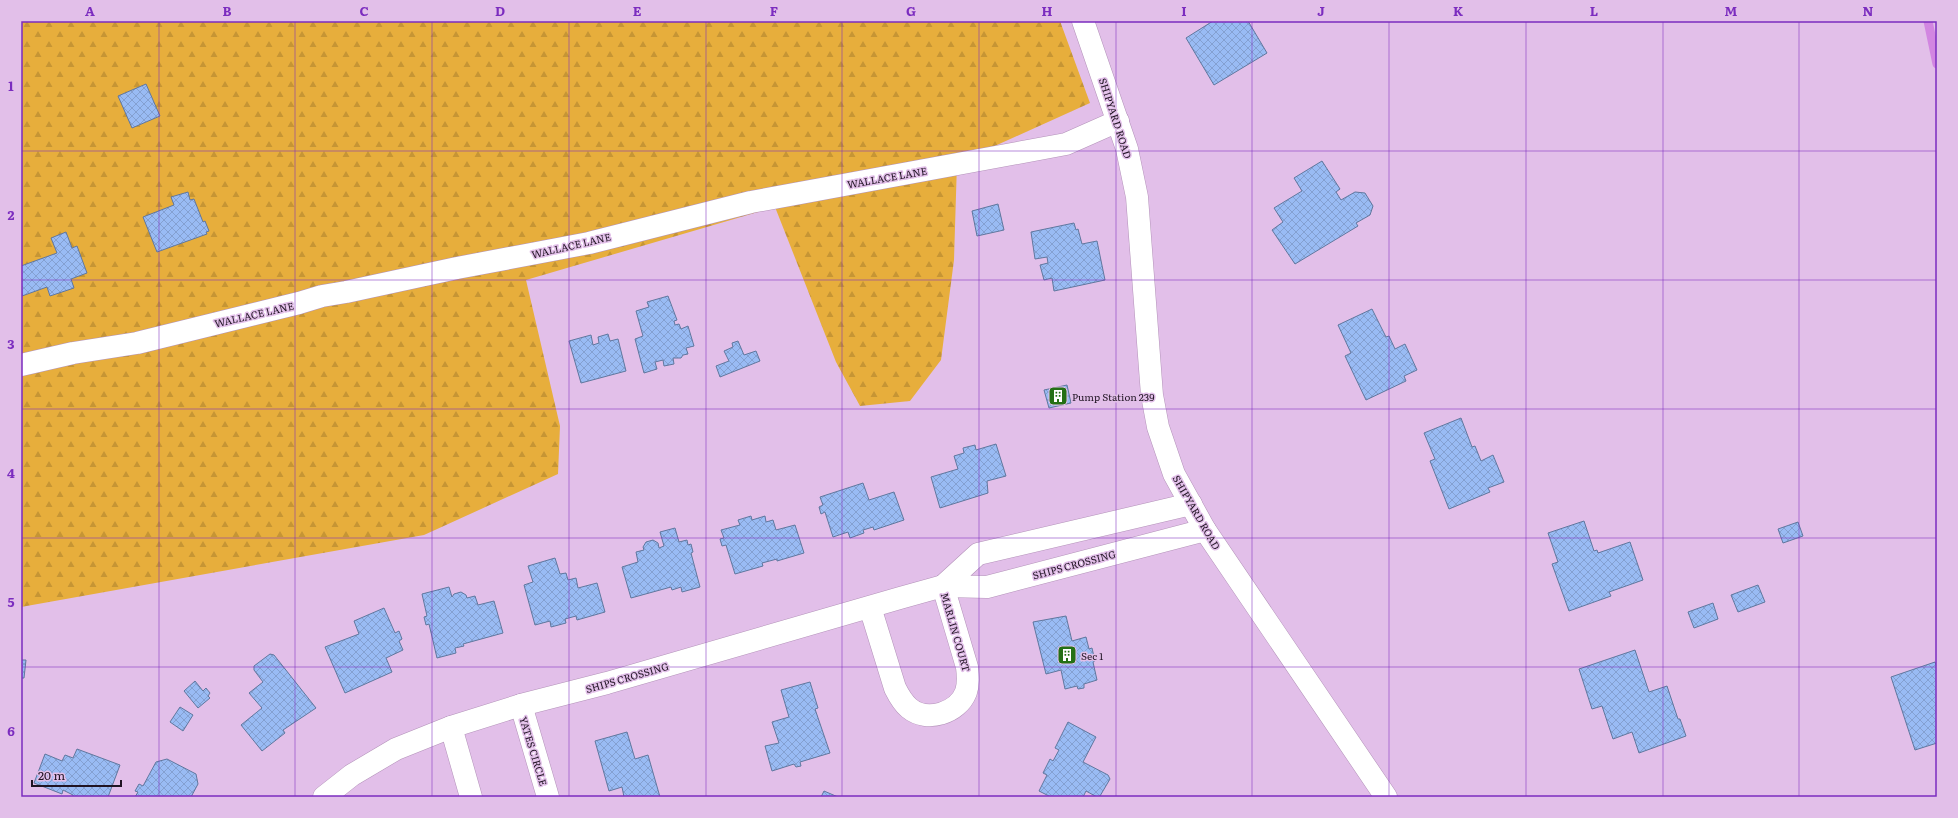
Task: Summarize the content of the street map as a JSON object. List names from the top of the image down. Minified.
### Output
{"streets":{"street":["SHIPYARD ROAD","WALLACE LANE","SHIPS CROSSING","MARLIN COURT","YATES CIRCLE"]},"crossings":[["SHIPYARD ROAD","WALLACE LANE"],["SHIPYARD ROAD","SHIPS CROSSING"],["SHIPS CROSSING","MARLIN COURT"],["SHIPS CROSSING","YATES CIRCLE"]],"places":{"building":["Pump Station 239","Sec 1"]},"scale_bar":"20 m","grid":{"columns":["A","B","C","D","E","F","G","H","I","J","K","L","M","N"],"rows":["1","2","3","4","5","6"]}}
